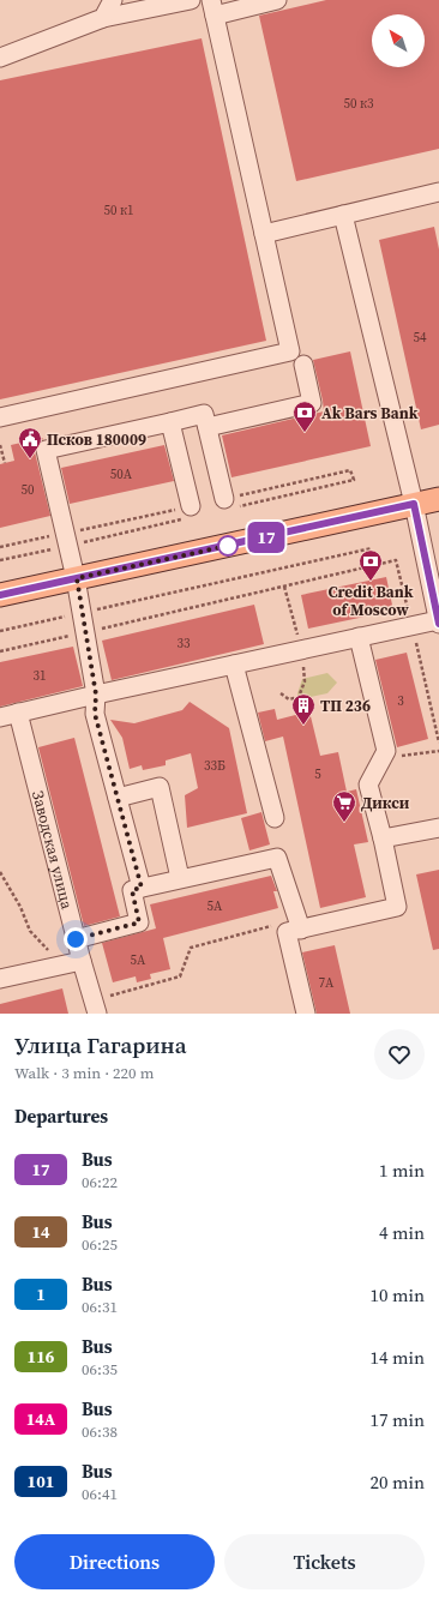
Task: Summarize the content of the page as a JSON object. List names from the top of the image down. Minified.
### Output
{"streets":{"street":["Заводская улица"]},"places":{"bank":["Ak Bars Bank","Credit Bank of Moscow"],"public building":["Псков 180009"],"building":["ТП 236"],"supermarket":["Дикси"]},"lines":["bus line 17"],"house_numbers":["50 к3","50 к1","54","50А","50","33","31","3","33Б","5","5А","5А","7А"],"north":"top left","page":{"on_map":"17","heading":[["Улица Гагарина","Walk · 3 min · 220 m"],"Departures"],"list":[{"mark":"17","name":"Bus","note":"06:22","value":"1 min"},{"mark":"14","name":"Bus","note":"06:25","value":"4 min"},{"mark":"1","name":"Bus","note":"06:31","value":"10 min"},{"mark":"116","name":"Bus","note":"06:35","value":"14 min"},{"mark":"14А","name":"Bus","note":"06:38","value":"17 min"},{"mark":"101","name":"Bus","note":"06:41","value":"20 min"}],"buttons":["Directions","Tickets"]}}
